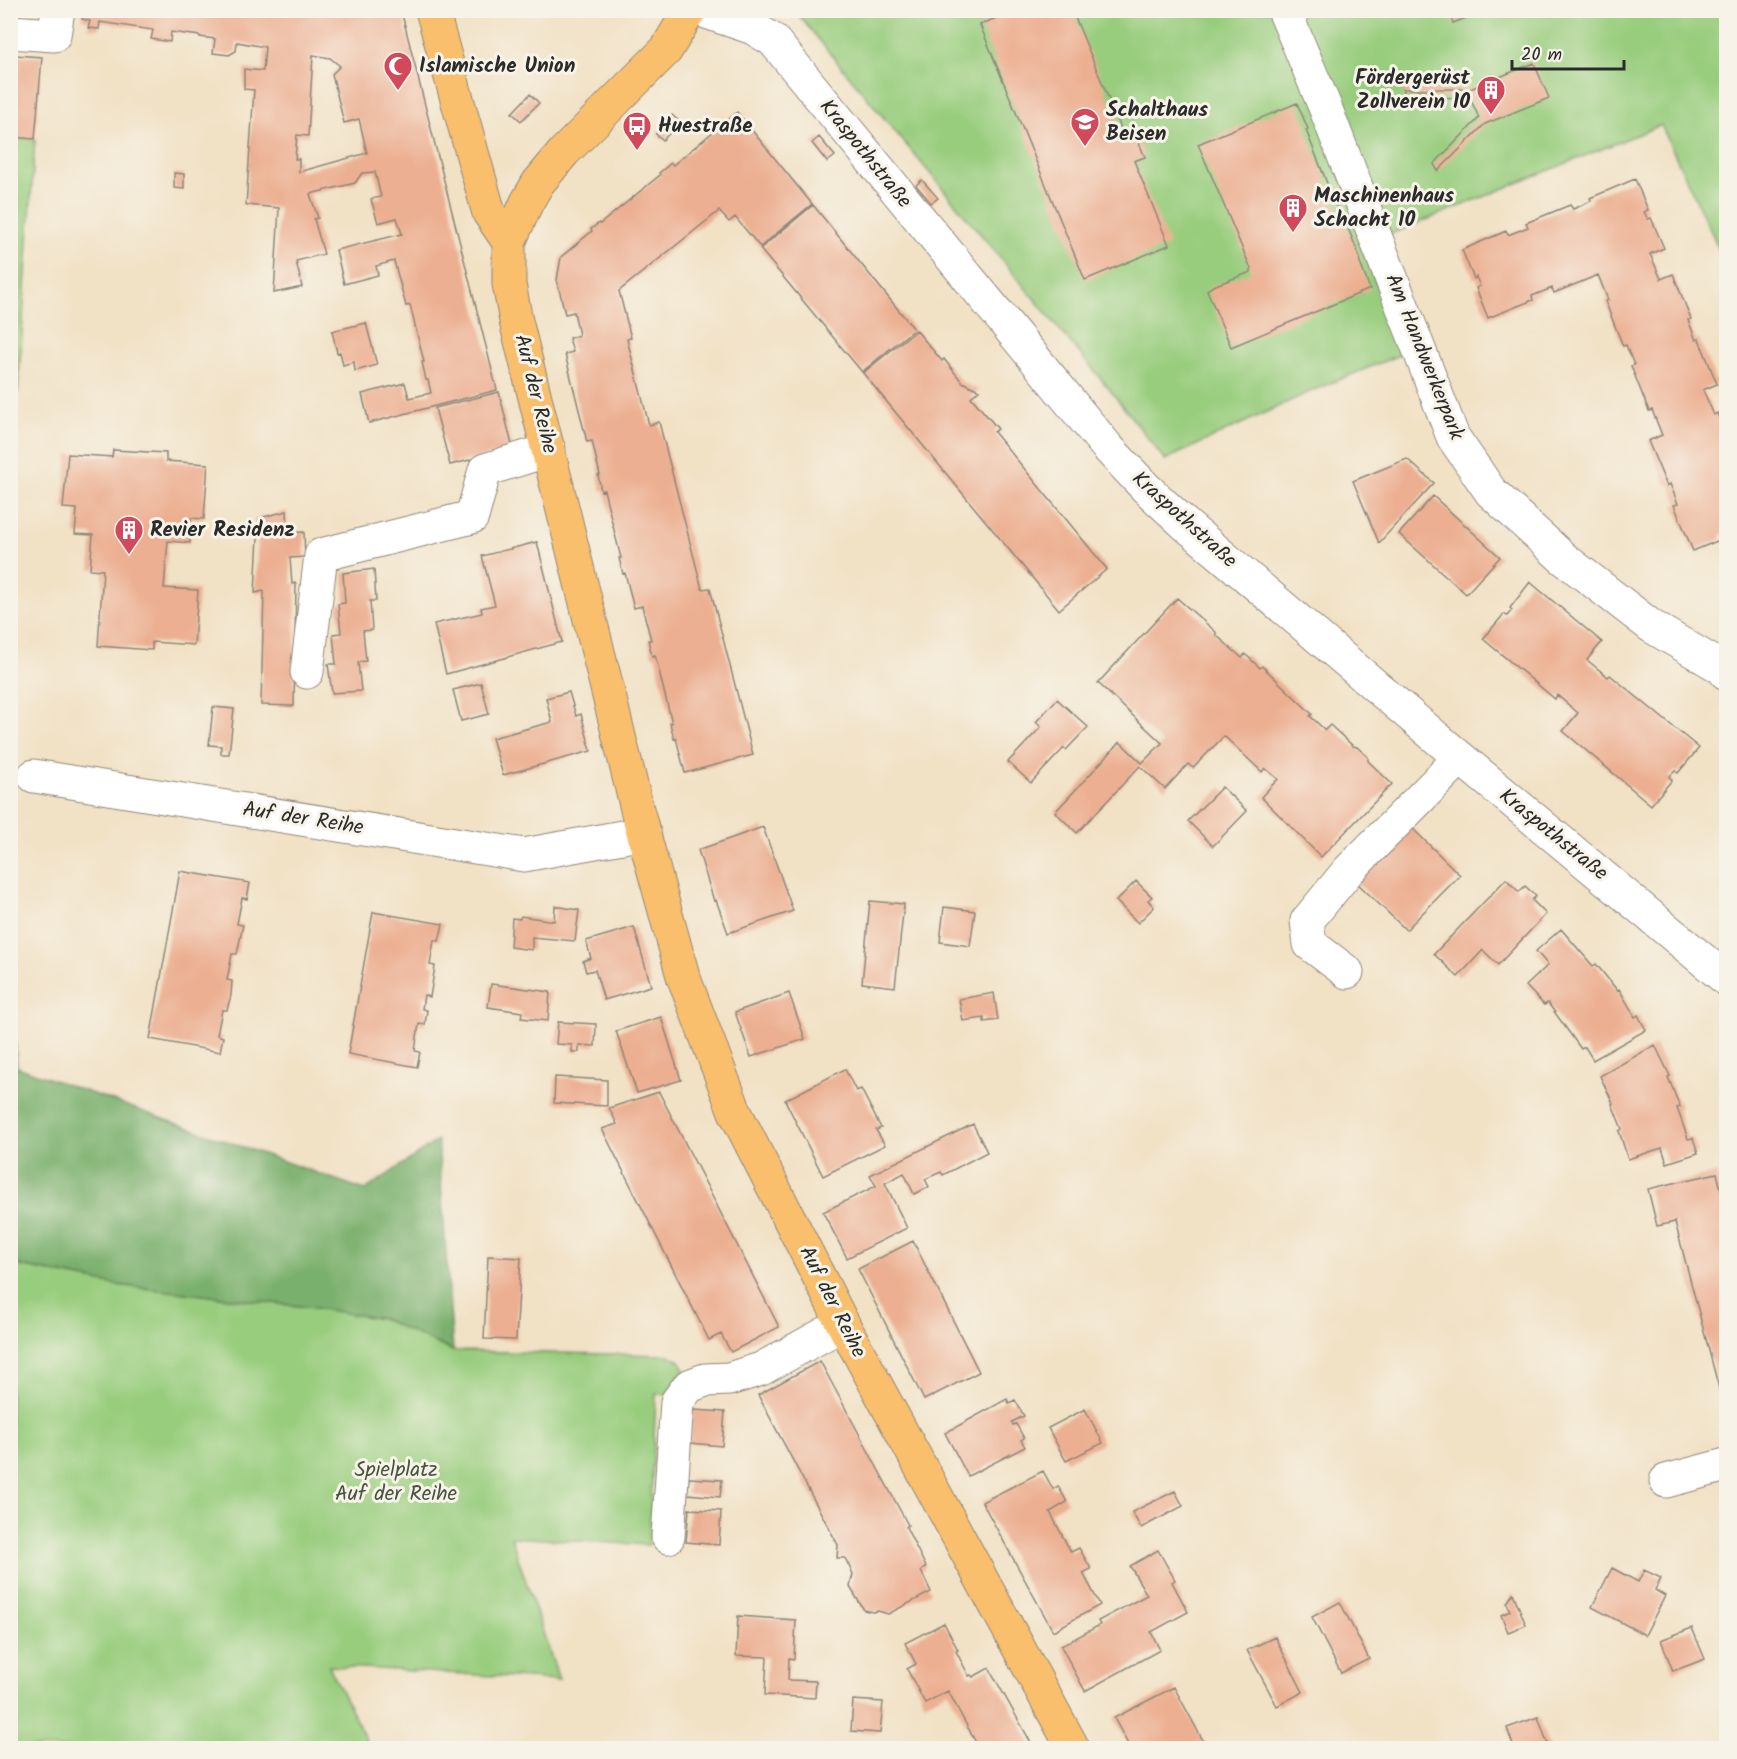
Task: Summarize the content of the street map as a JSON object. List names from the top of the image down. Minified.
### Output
{"streets":{"main road":["Auf der Reihe"],"street":["Kraspothstraße","Am Handwerkerpark"]},"parks":["Spielplatz Auf der Reihe"],"places":{"mosque":["Islamische Union"],"building":["Fördergerüst Zollverein 10","Maschinenhaus Schacht 10","Revier Residenz"],"school or university":["Schalthaus Beisen"],"bus stop":["Huestraße"]},"scale_bar":"20 m"}
